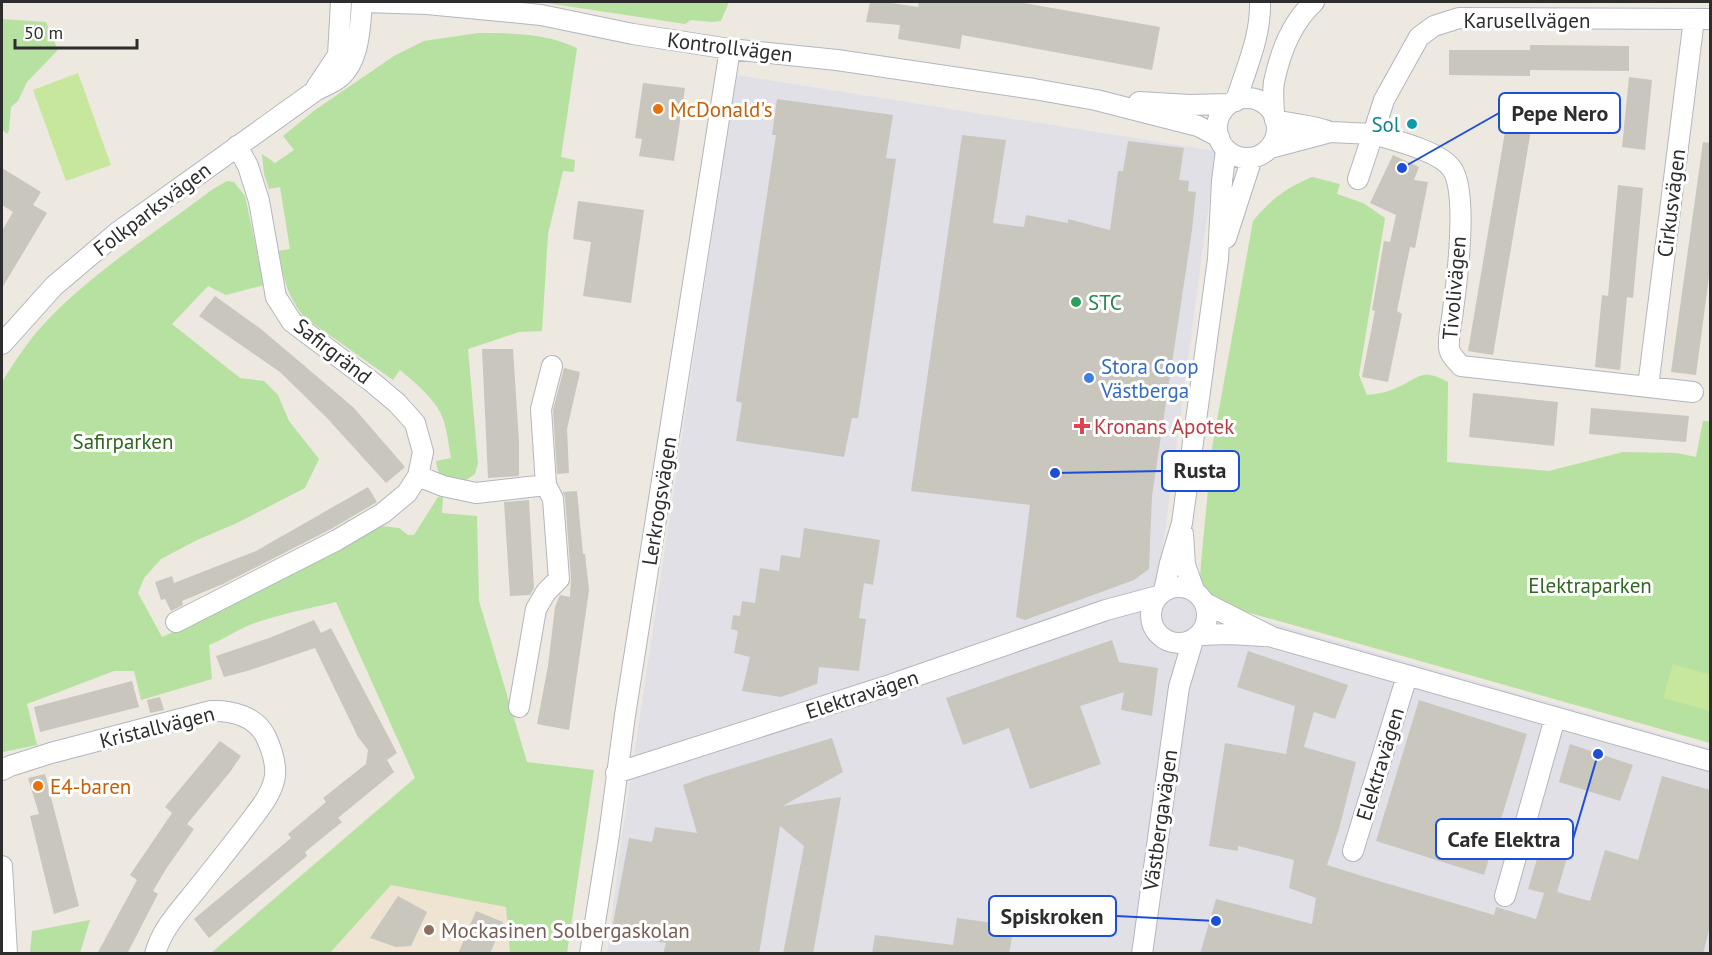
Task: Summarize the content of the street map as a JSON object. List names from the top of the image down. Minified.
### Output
{"streets":{"street":["Karusellvägen","Kontrollvägen","Cirkusvägen","Folkparksvägen","Tivolivägen","Safirgränd","Lerkrogsvägen","Elektravägen","Kristallvägen","Västbergavägen"]},"crossings":[["Karusellvägen","Cirkusvägen"],["Karusellvägen","Tivolivägen"],["Kontrollvägen","Folkparksvägen"],["Kontrollvägen","Lerkrogsvägen"],["Cirkusvägen","Tivolivägen"],["Folkparksvägen","Safirgränd"],["Lerkrogsvägen","Elektravägen"],["Elektravägen","Västbergavägen"]],"parks":["Safirparken","Elektraparken"],"places":{"other":["McDonald's","Sol","Pepe Nero","STC","Stora Coop Västberga","Rusta","Cafe Elektra","E4-baren","Spiskroken","Mockasinen Solbergaskolan"],"health":["Kronans Apotek"]},"scale_bar":"50 m"}
